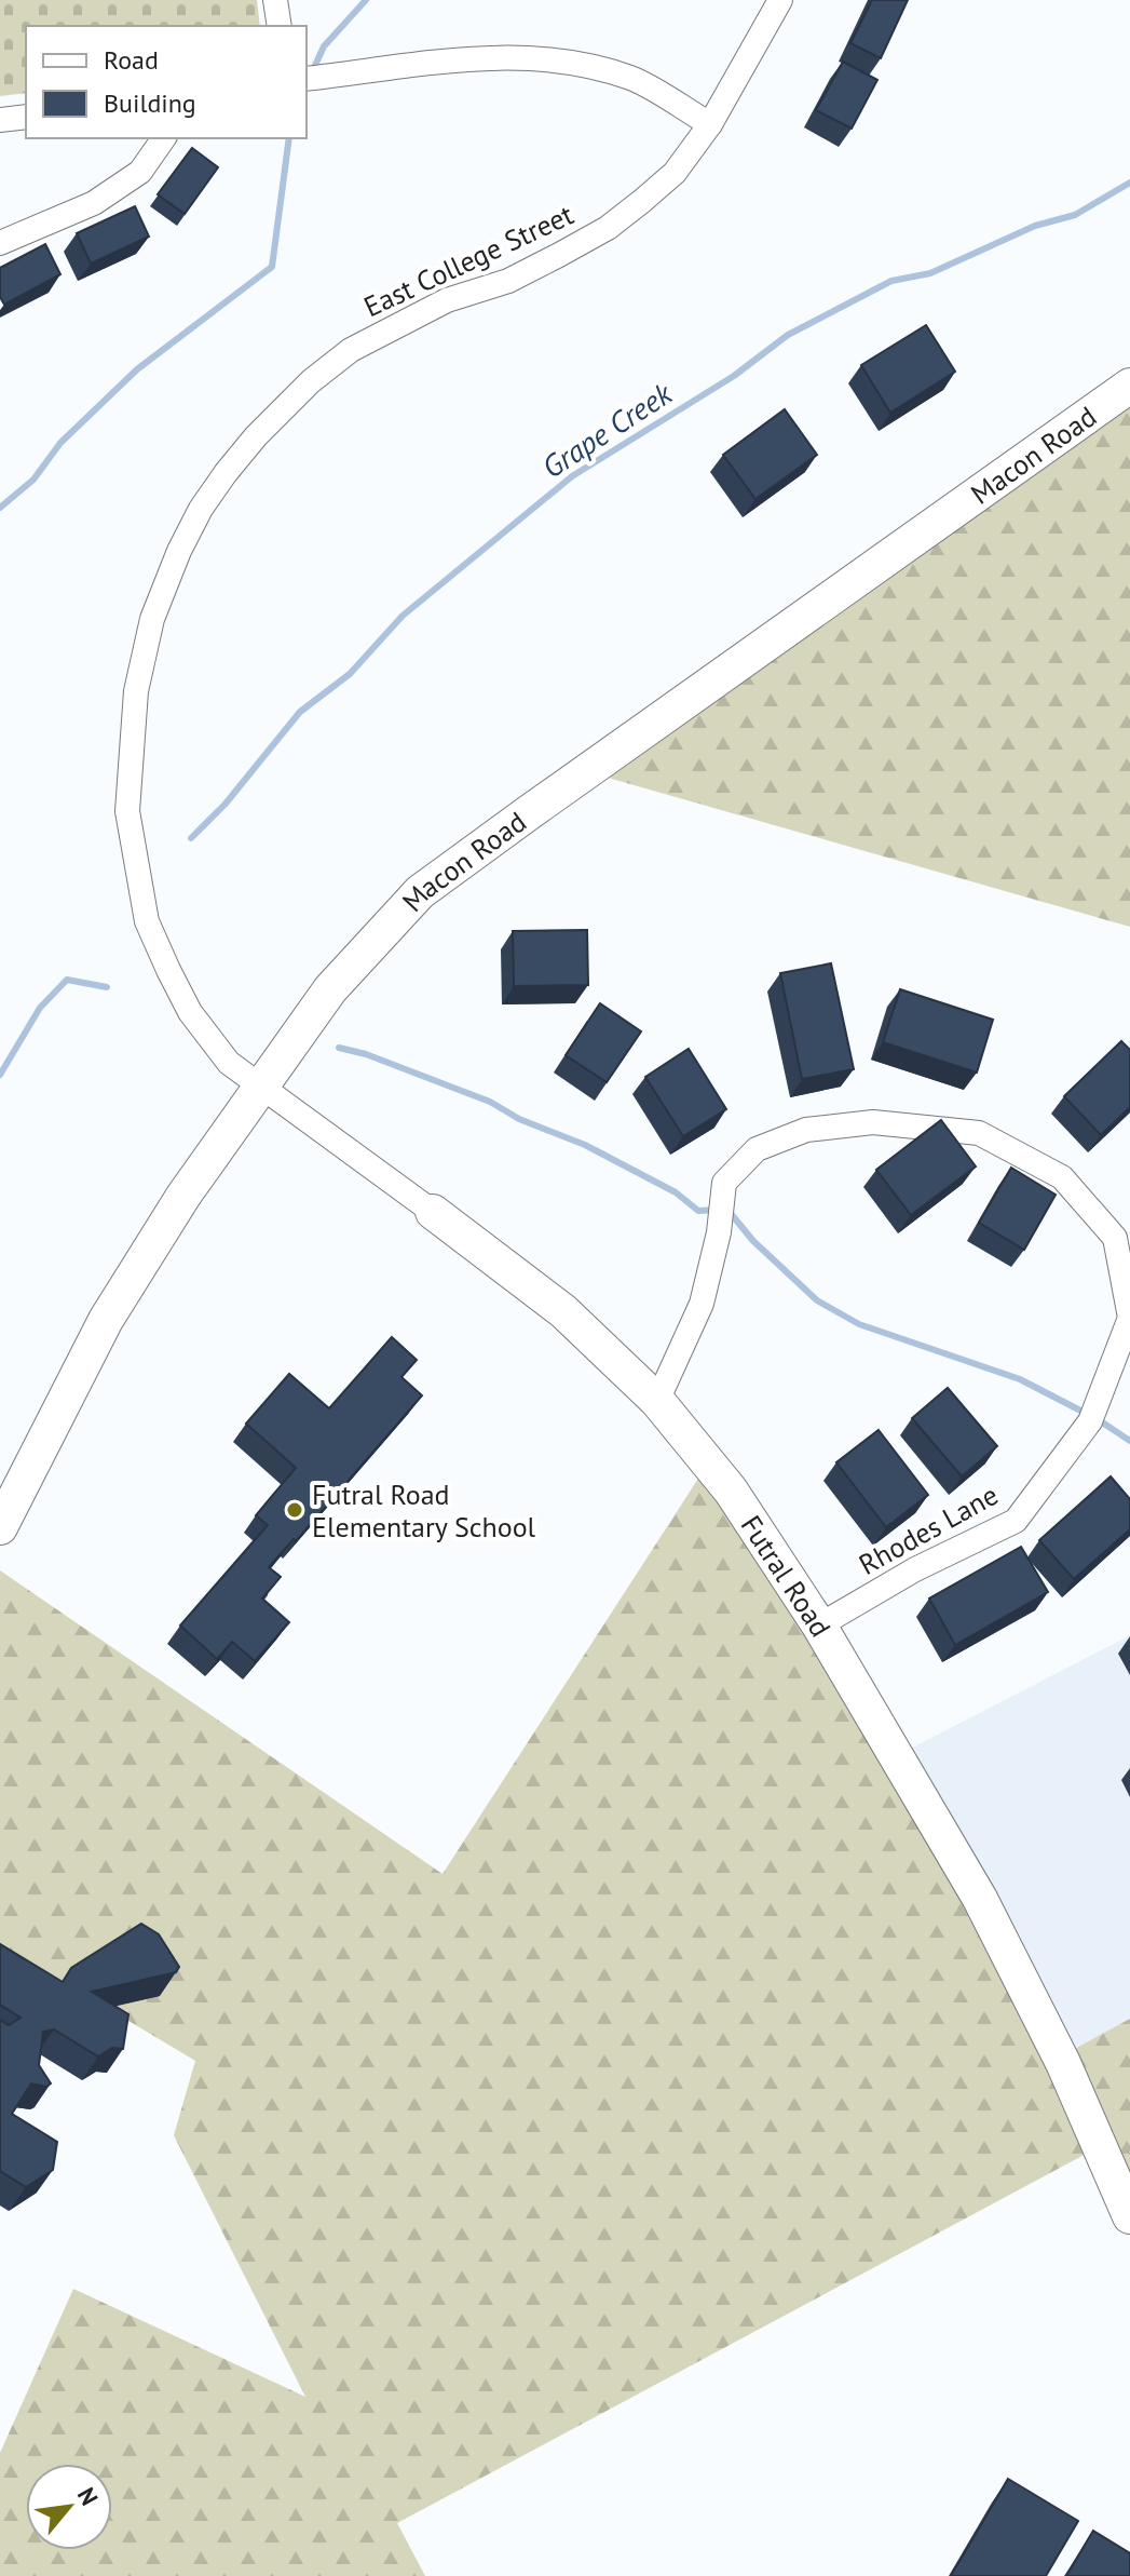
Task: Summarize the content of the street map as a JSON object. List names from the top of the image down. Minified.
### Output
{"streets":{"main road":["Macon Road","Futral Road"],"street":["East College Street","Rhodes Lane"]},"crossings":[["East College Street","Macon Road"],["East College Street","Futral Road"],["Macon Road","Futral Road"],["Rhodes Lane","Futral Road"]],"water":["Grape Creek"],"places":["Futral Road Elementary School"],"legend":["Road","Building"],"north":"top right"}
